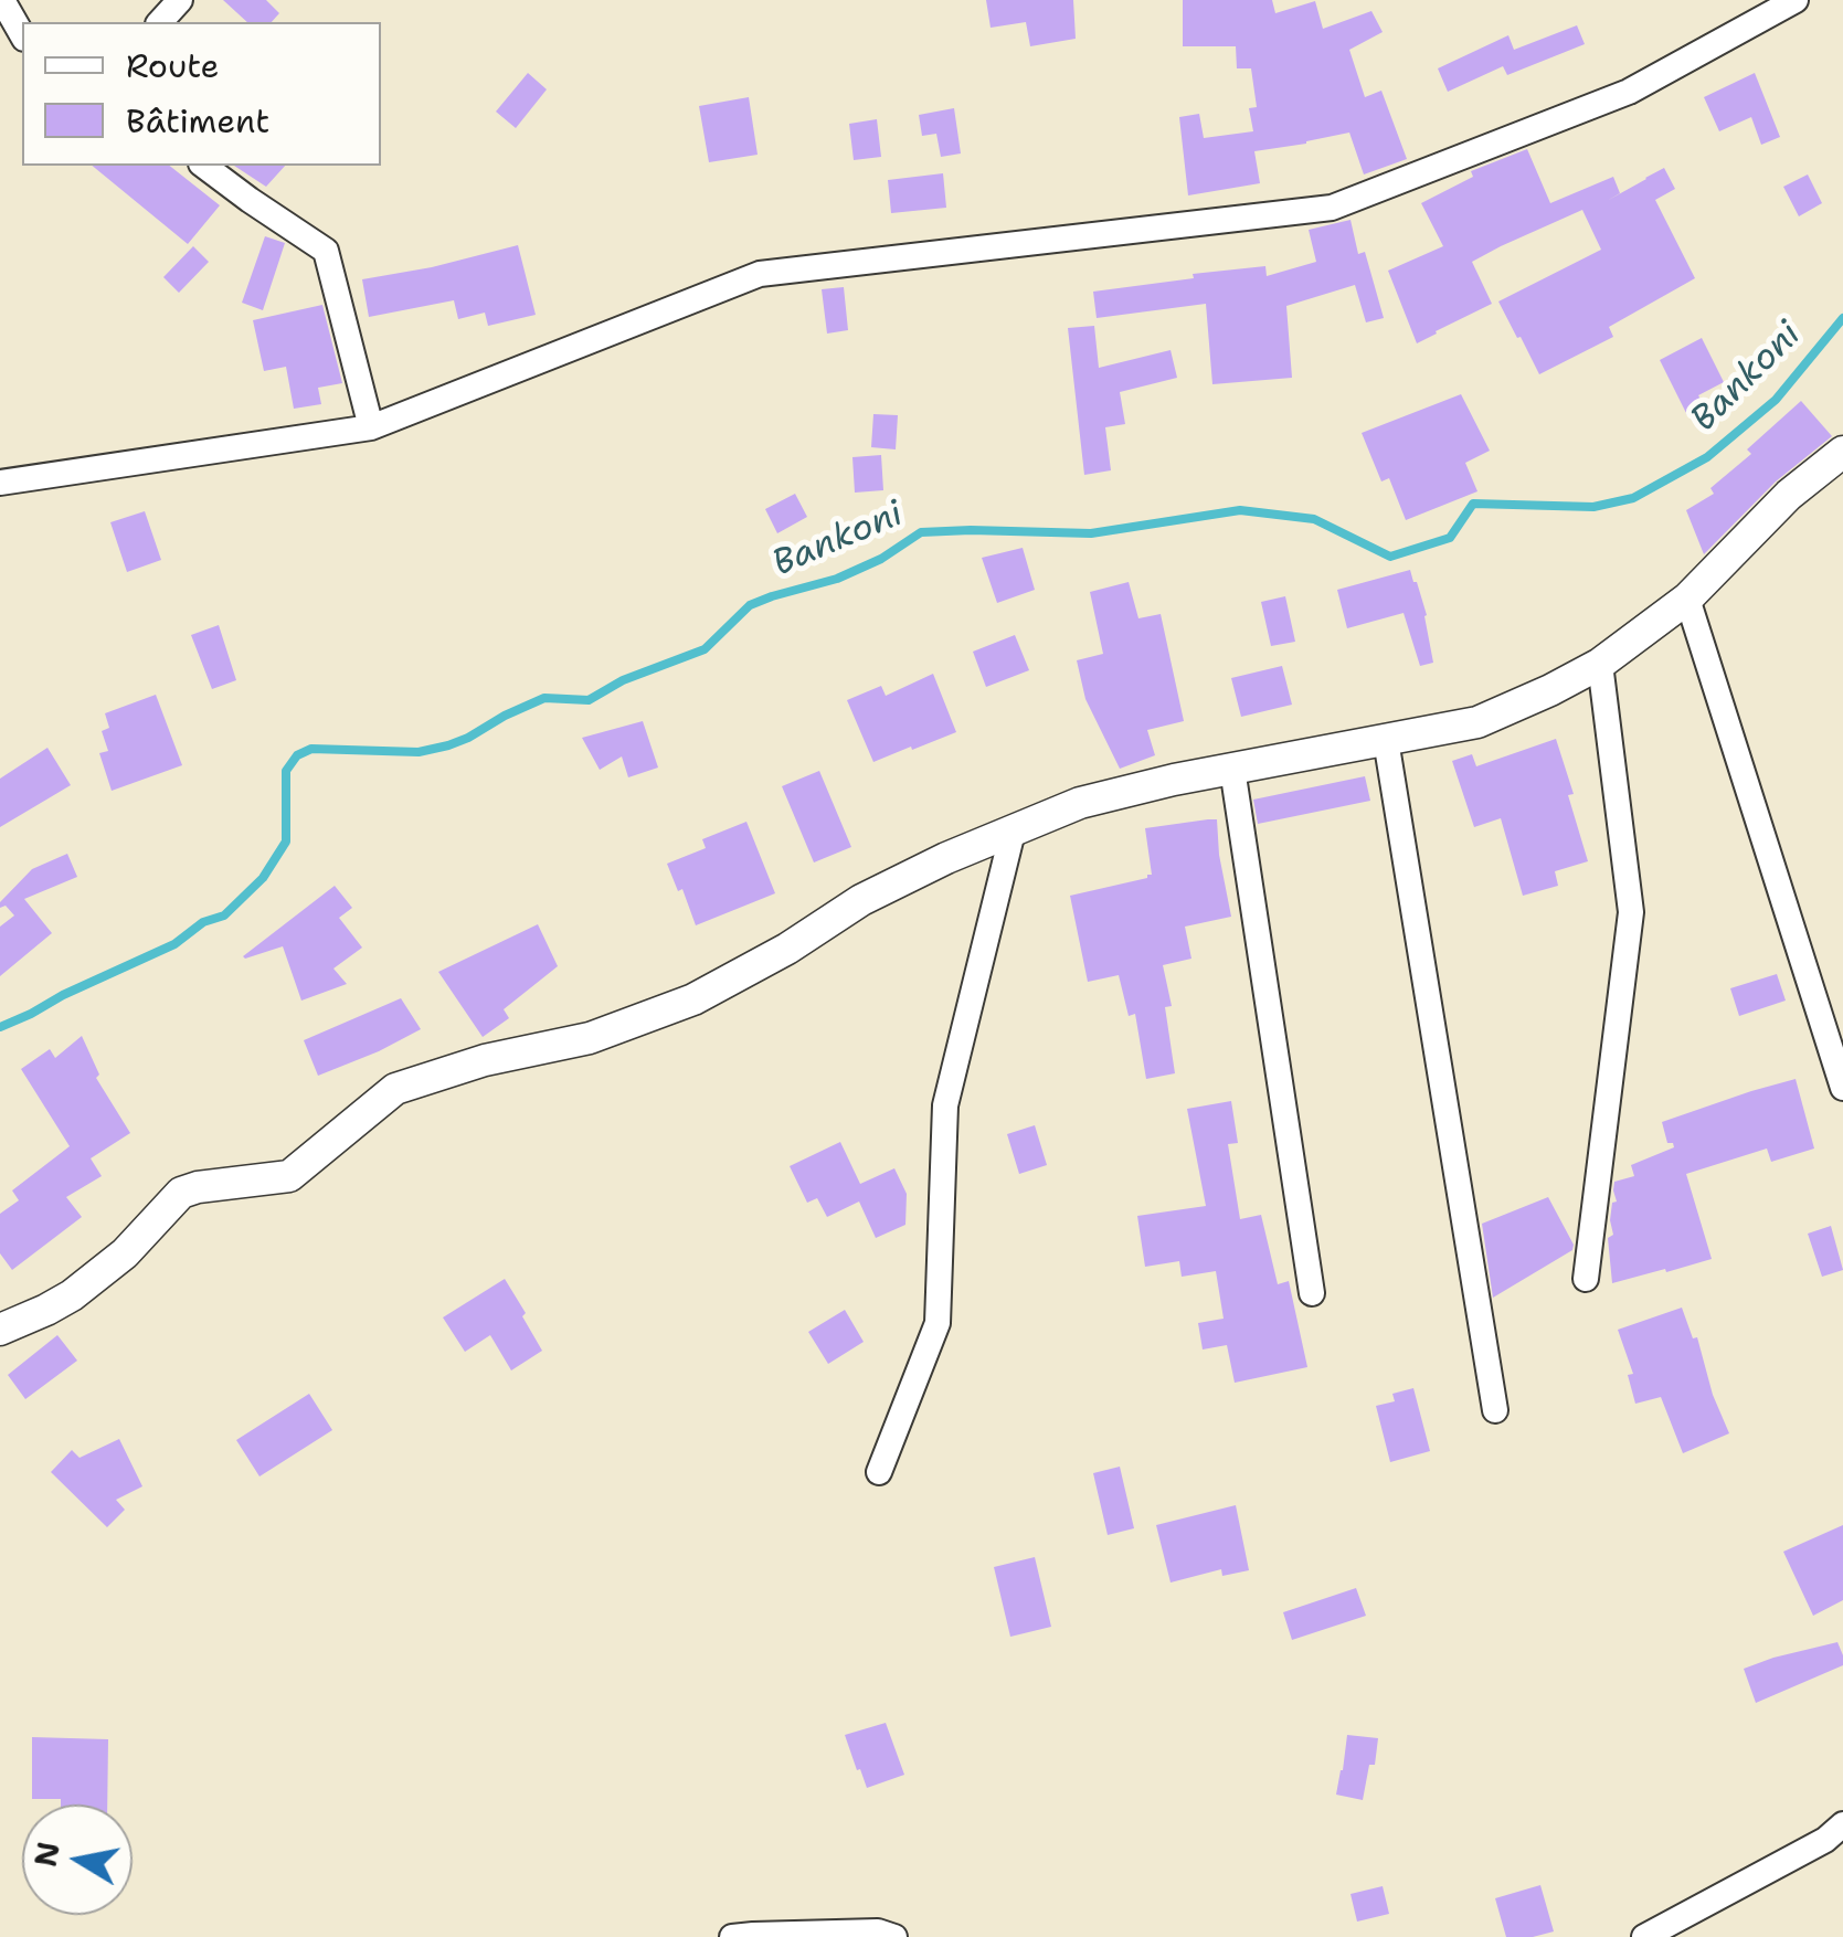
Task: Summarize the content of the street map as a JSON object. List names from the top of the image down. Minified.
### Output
{"water":["Bankoni"],"legend":["Route","Bâtiment"],"north":"left"}
